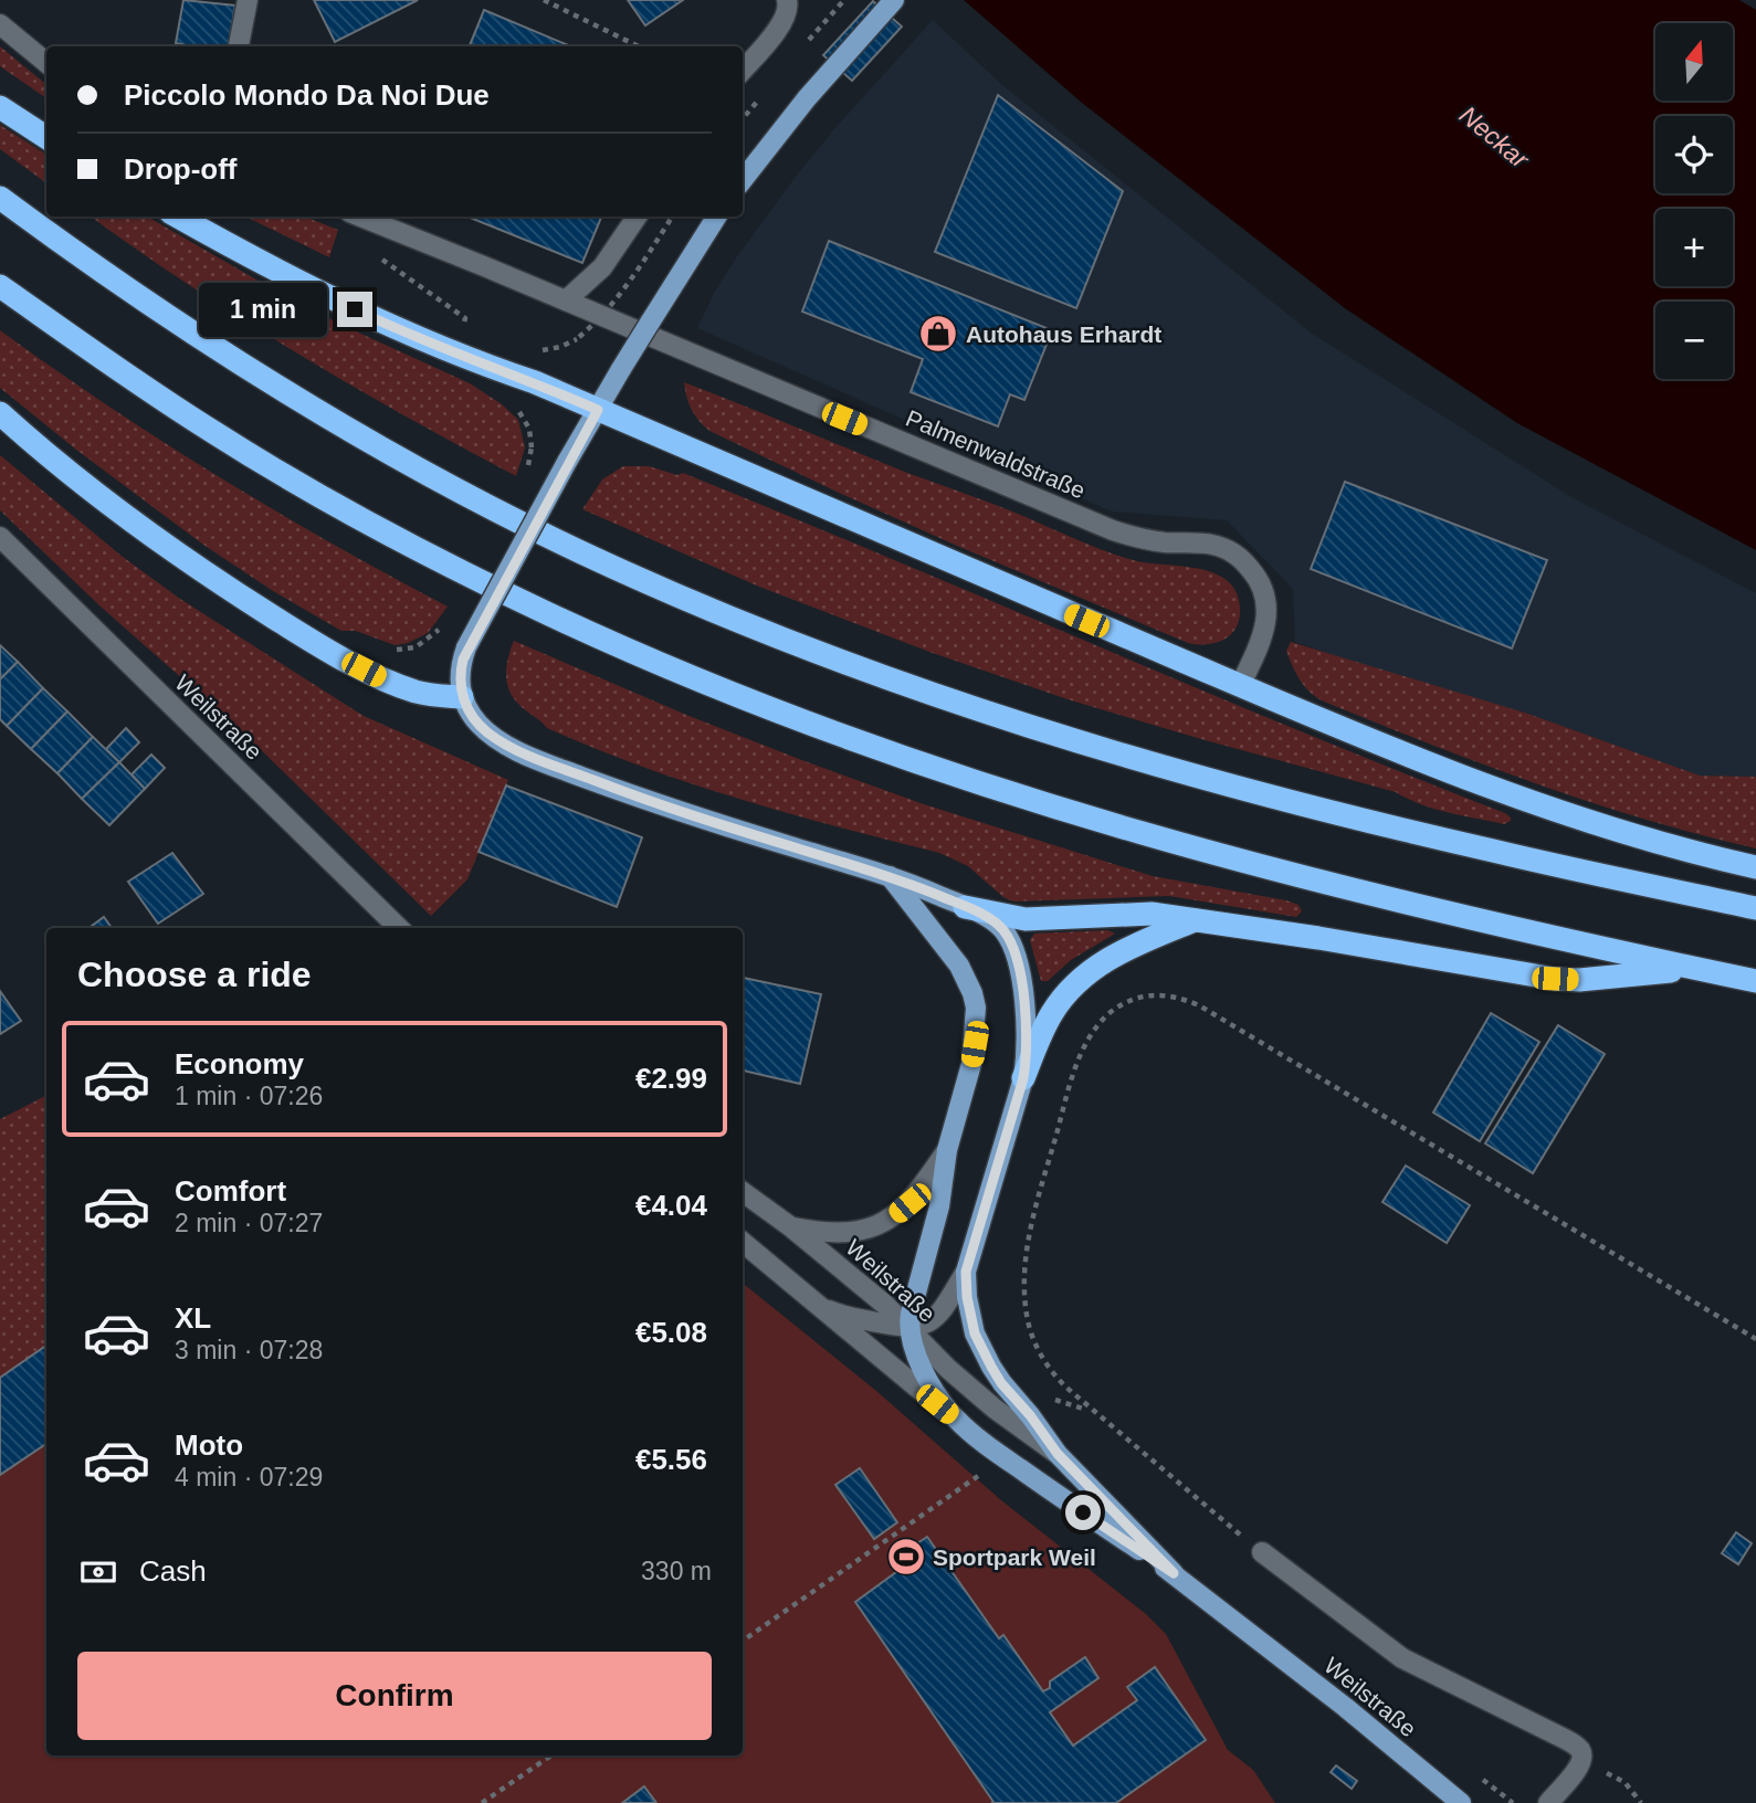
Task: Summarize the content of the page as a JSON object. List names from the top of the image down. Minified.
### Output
{"streets":{"main road":["Weilstraße"],"street":["Palmenwaldstraße"]},"water":["Neckar"],"places":{"shop":["Autohaus Erhardt"],"sports":["Sportpark Weil"]},"north":"top","page":{"map_buttons":["+","−"],"banner":["Piccolo Mondo Da Noi Due","Drop-off"],"bubble":"1 min","heading":"Choose a ride","list":[{"name":"Economy","note":"1 min · 07:26","value":"€2.99"},{"name":"Comfort","note":"2 min · 07:27","value":"€4.04"},{"name":"XL","note":"3 min · 07:28","value":"€5.08"},{"name":"Moto","note":"4 min · 07:29","value":"€5.56"}],"pay":["Cash","330 m"],"buttons":"Confirm"}}
